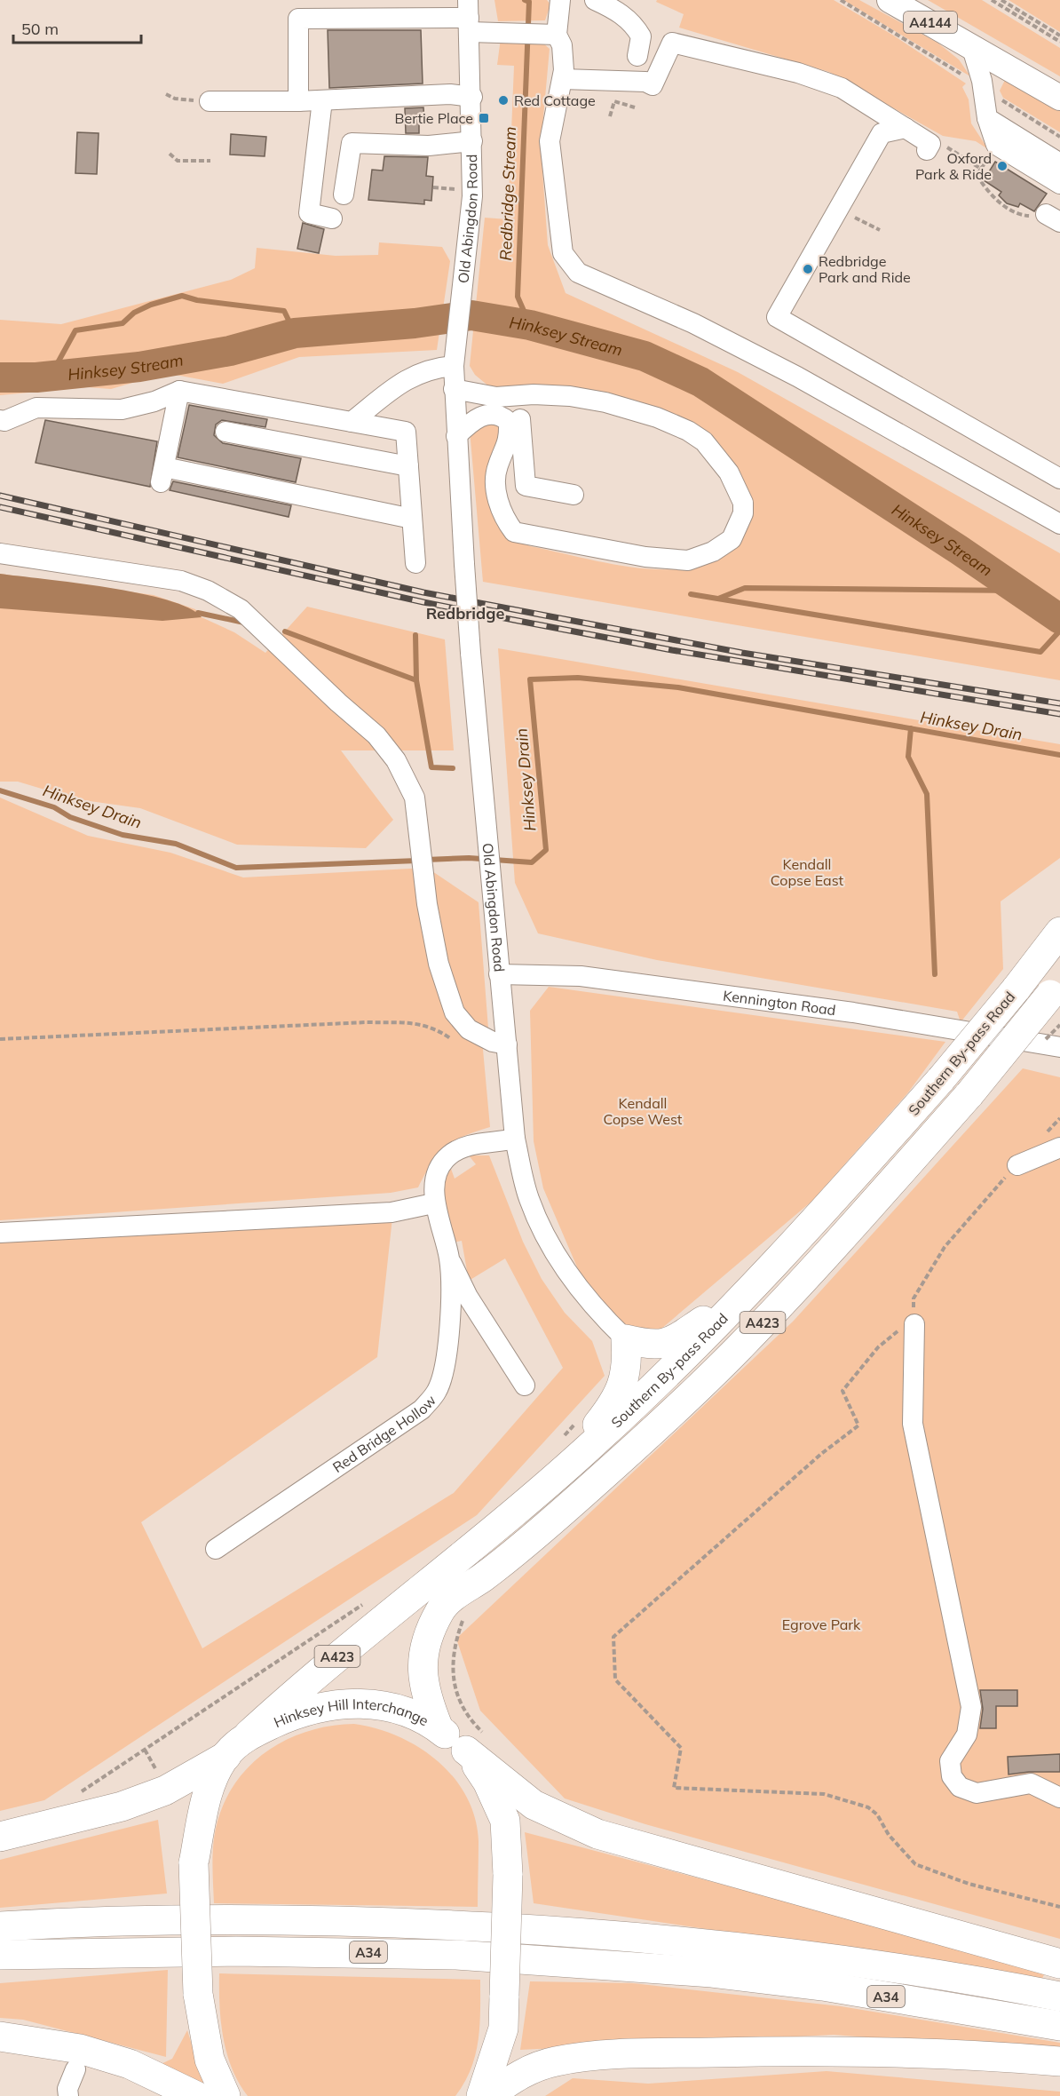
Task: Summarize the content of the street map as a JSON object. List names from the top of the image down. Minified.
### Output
{"streets":{"highway":["Southern By-pass Road","A423","Hinksey Hill Interchange","A34"],"main road":["A4144"],"street":["Old Abingdon Road","Kennington Road","Red Bridge Hollow"]},"crossings":[["Old Abingdon Road","Kennington Road"],["Old Abingdon Road","Red Bridge Hollow"],["Southern By-pass Road","Hinksey Hill Interchange"]],"districts":["Redbridge"],"water":["Redbridge Stream","Hinksey Stream","Hinksey Drain"],"parks":["Kendall Copse East","Kendall Copse West","Egrove Park"],"places":{"other":["Red Cottage","Oxford Park & Ride","Redbridge Park and Ride"],"transit":["Bertie Place"]},"scale_bar":"50 m"}
